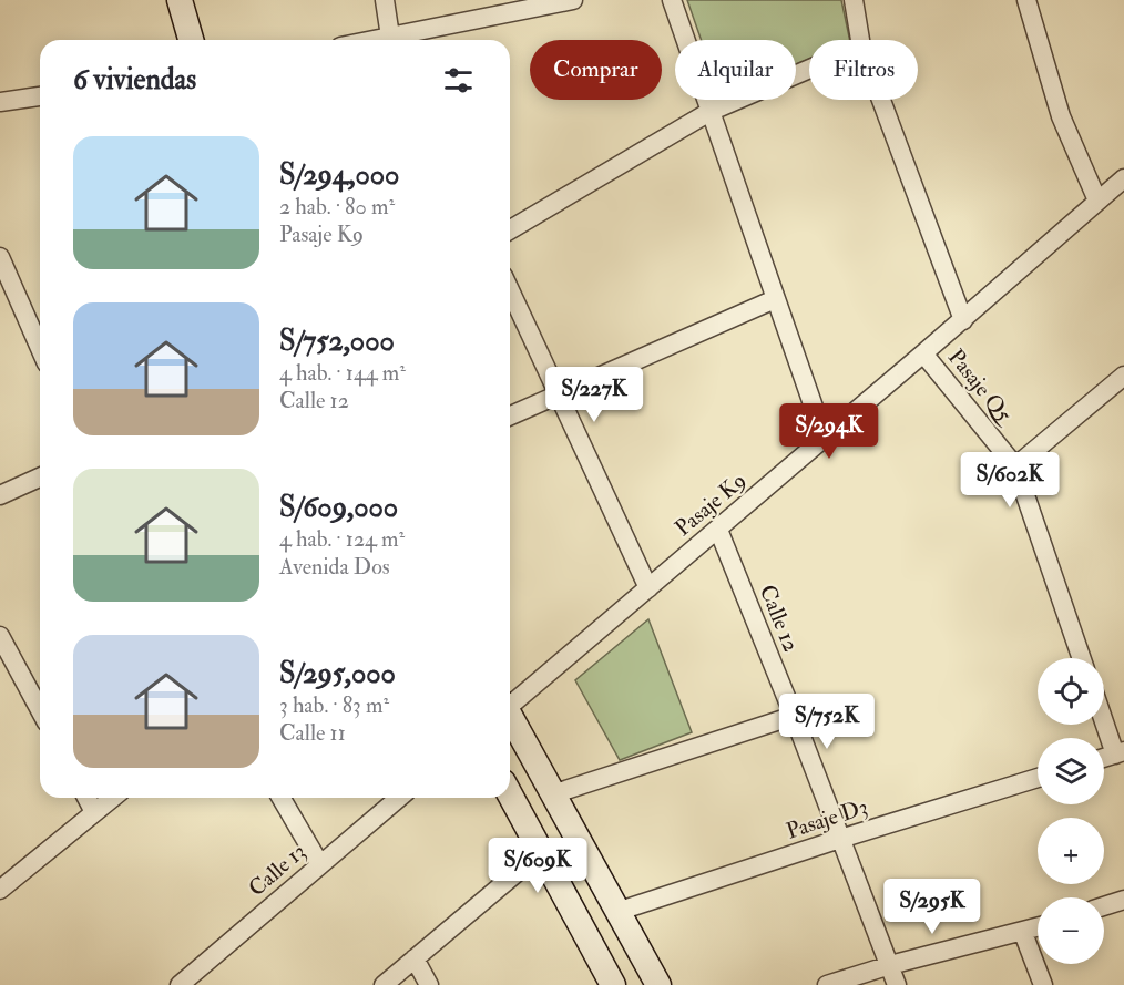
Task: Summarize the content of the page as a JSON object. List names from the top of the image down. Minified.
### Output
{"streets":{"street":["Pasaje Q5","Pasaje K9","Calle 12","Pasaje D3","Calle 13"]},"crossings":[["Pasaje Q5","Pasaje K9"],["Pasaje K9","Calle 12"],["Calle 12","Pasaje D3"]],"page":{"chip":["Comprar","Alquilar","Filtros"],"heading":"6 viviendas","list":[{"name":"S/294,000","note":"2 hab. · 80 m² · Pasaje K9"},{"name":"S/752,000","note":"4 hab. · 144 m² · Calle 12"},{"name":"S/609,000","note":"4 hab. · 124 m² · Avenida Dos"},{"name":"S/295,000","note":"3 hab. · 83 m² · Calle 11"}],"price":["S/227K","S/294K","S/602K","S/752K","S/609K","S/295K"],"map_buttons":["+","−"]}}
